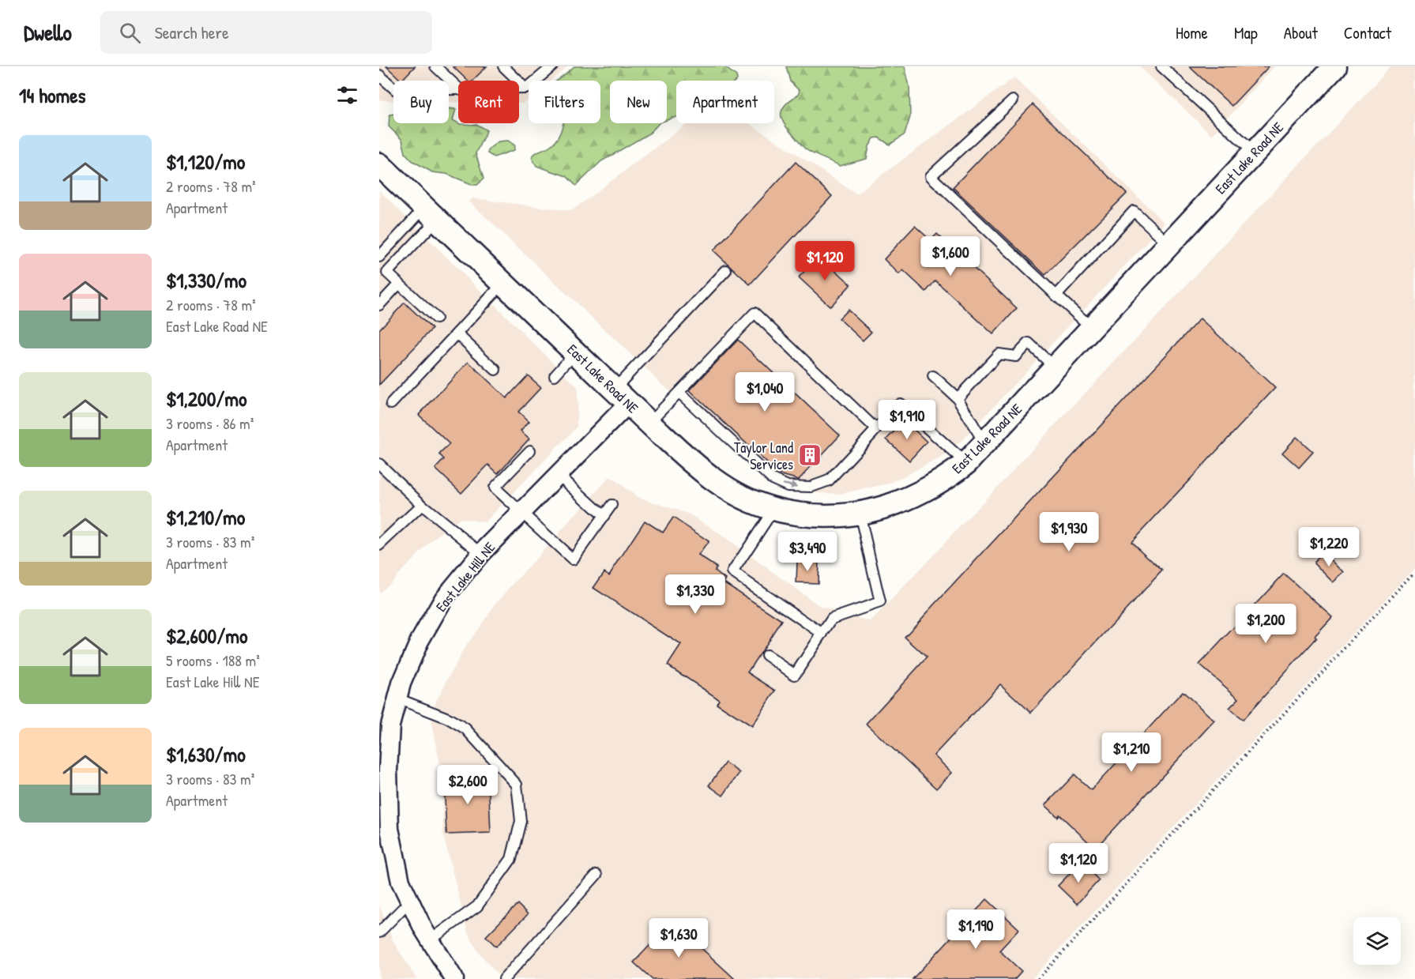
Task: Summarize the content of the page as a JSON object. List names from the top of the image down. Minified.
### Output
{"streets":{"street":["East Lake Road NE","East Lake Hill NE"]},"crossings":[["East Lake Road NE","East Lake Hill NE"]],"places":{"building":["Taylor Land Services"]},"page":{"header":"Dwello","search":"Search here","nav":["Home","Map","About","Contact"],"heading":"14 homes","chip":["Buy","Rent","Filters","New","Apartment"],"list":[{"name":"$1,120/mo","note":"2 rooms · 78 m² · Apartment"},{"name":"$1,330/mo","note":"2 rooms · 78 m² · East Lake Road NE"},{"name":"$1,200/mo","note":"3 rooms · 86 m² · Apartment"},{"name":"$1,210/mo","note":"3 rooms · 83 m² · Apartment"},{"name":"$2,600/mo","note":"5 rooms · 188 m² · East Lake Hill NE"},{"name":"$1,630/mo","note":"3 rooms · 83 m² · Apartment"}],"price":["$1,600","$1,120","$1,040","$1,910","$1,930","$1,220","$3,490","$1,330","$1,200","$1,210","$2,600","$1,120","$1,190","$1,630"]}}
